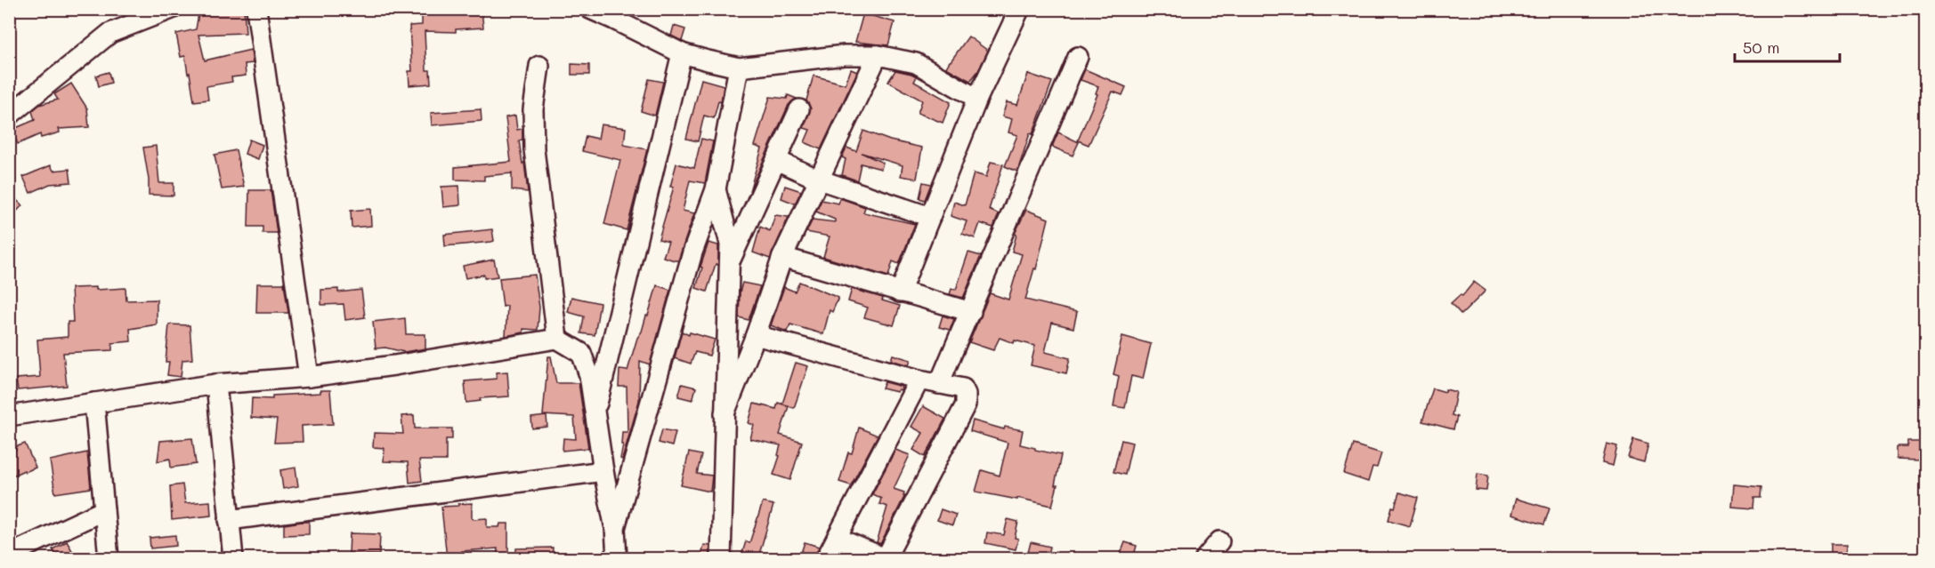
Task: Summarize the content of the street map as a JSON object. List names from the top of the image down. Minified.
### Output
{"scale_bar":"50 m"}
